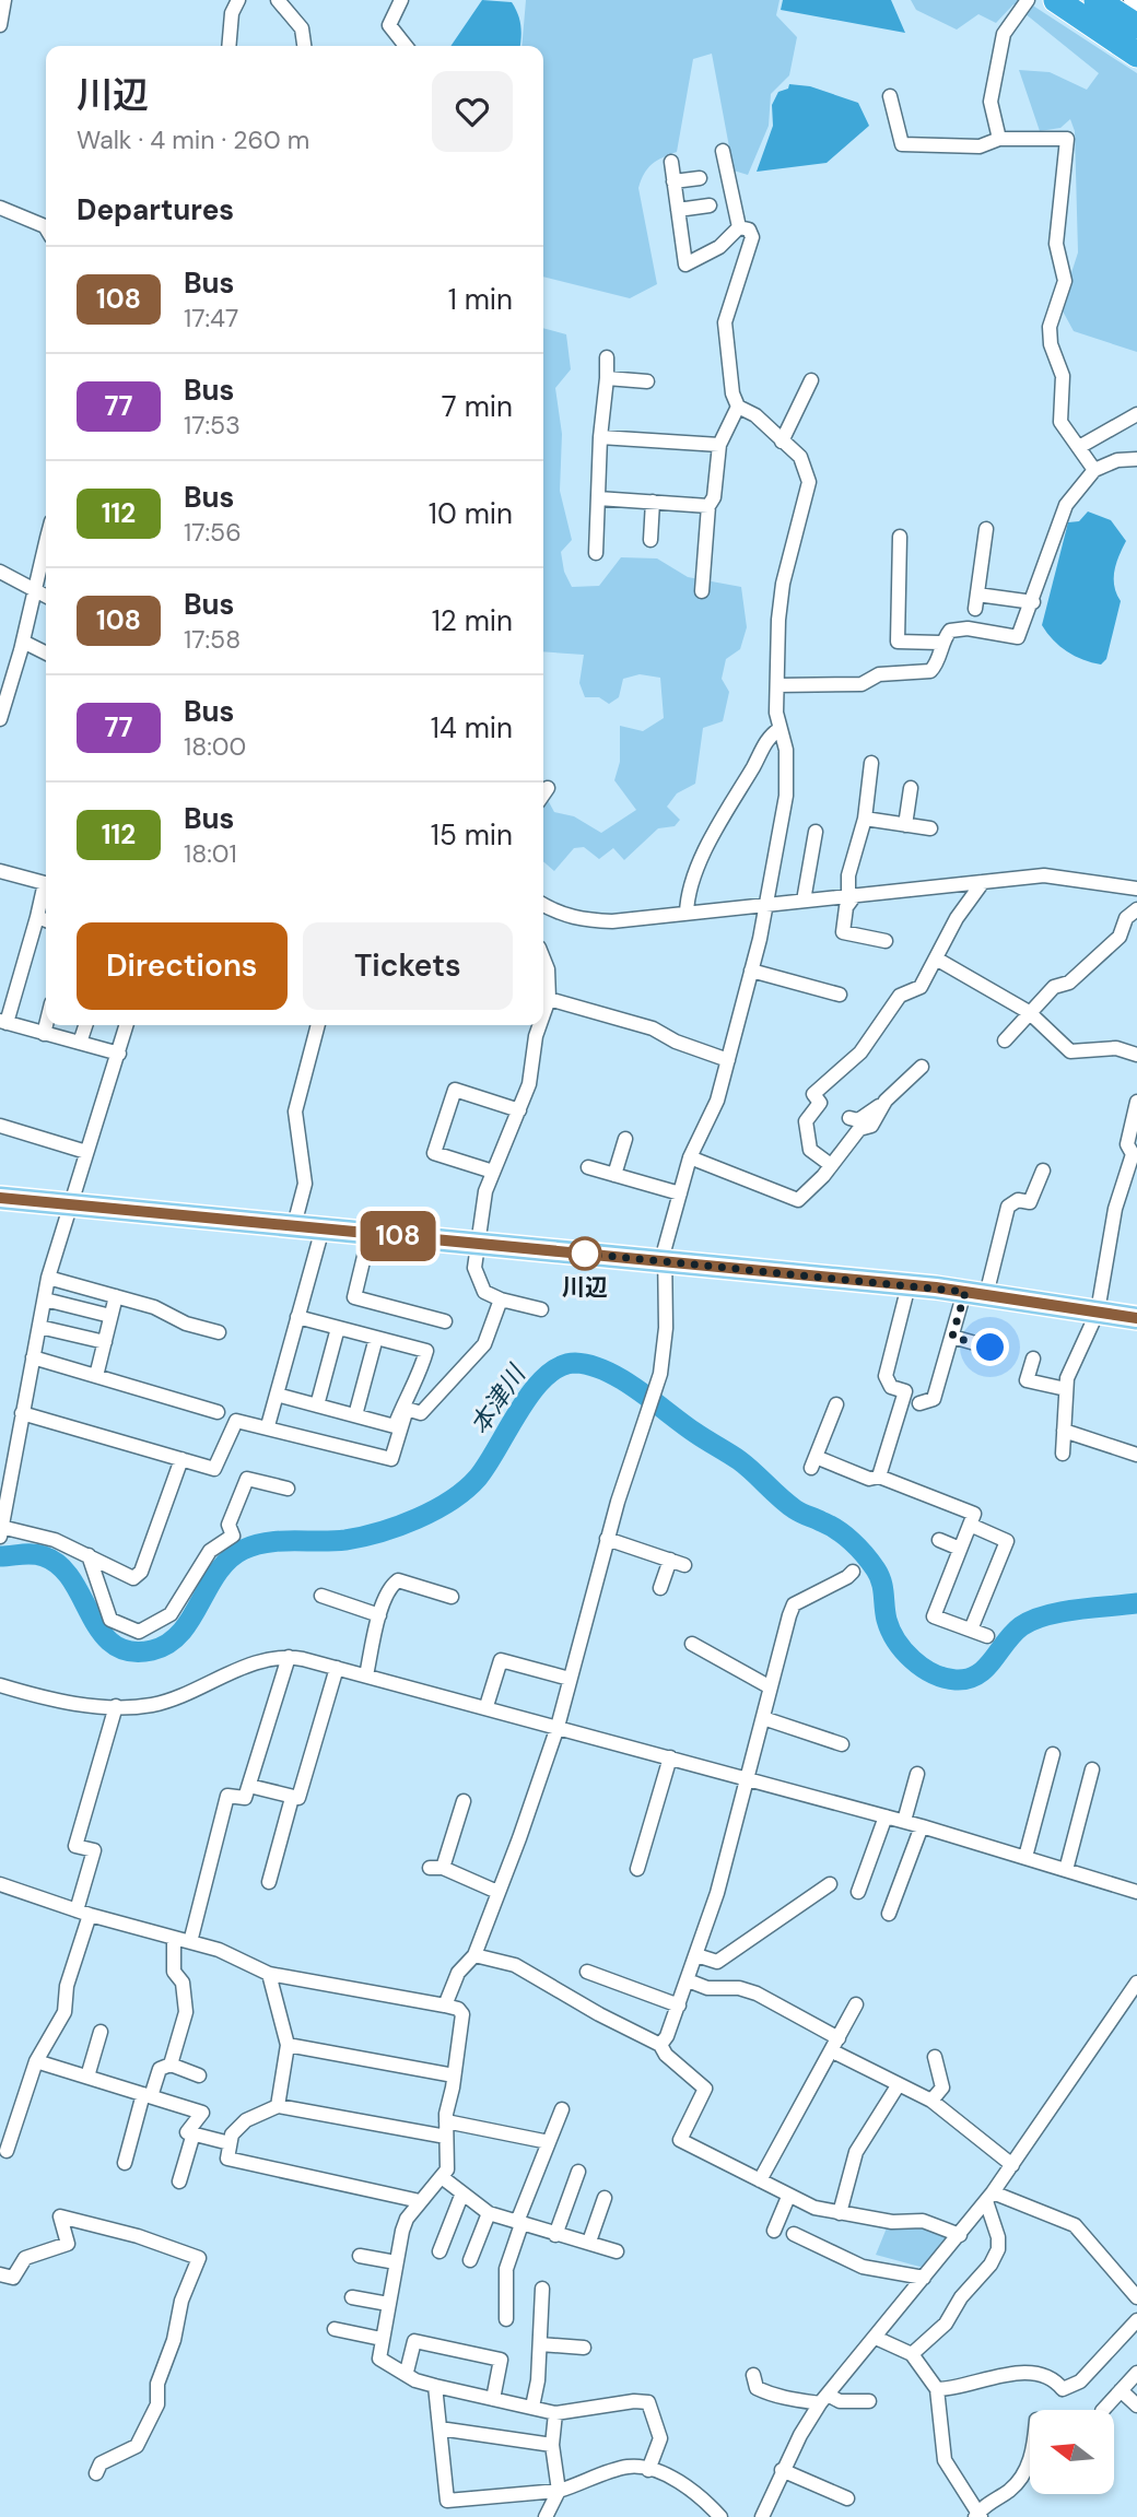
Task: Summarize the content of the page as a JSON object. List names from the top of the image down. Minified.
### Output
{"water":["本津川"],"places":["川辺"],"lines":["bus line 108"],"north":"left","page":{"on_map":"108","heading":[["川辺","Walk · 4 min · 260 m"],"Departures"],"list":[{"mark":"108","name":"Bus","note":"17:47","value":"1 min"},{"mark":"77","name":"Bus","note":"17:53","value":"7 min"},{"mark":"112","name":"Bus","note":"17:56","value":"10 min"},{"mark":"108","name":"Bus","note":"17:58","value":"12 min"},{"mark":"77","name":"Bus","note":"18:00","value":"14 min"},{"mark":"112","name":"Bus","note":"18:01","value":"15 min"}],"buttons":["Directions","Tickets"]}}
